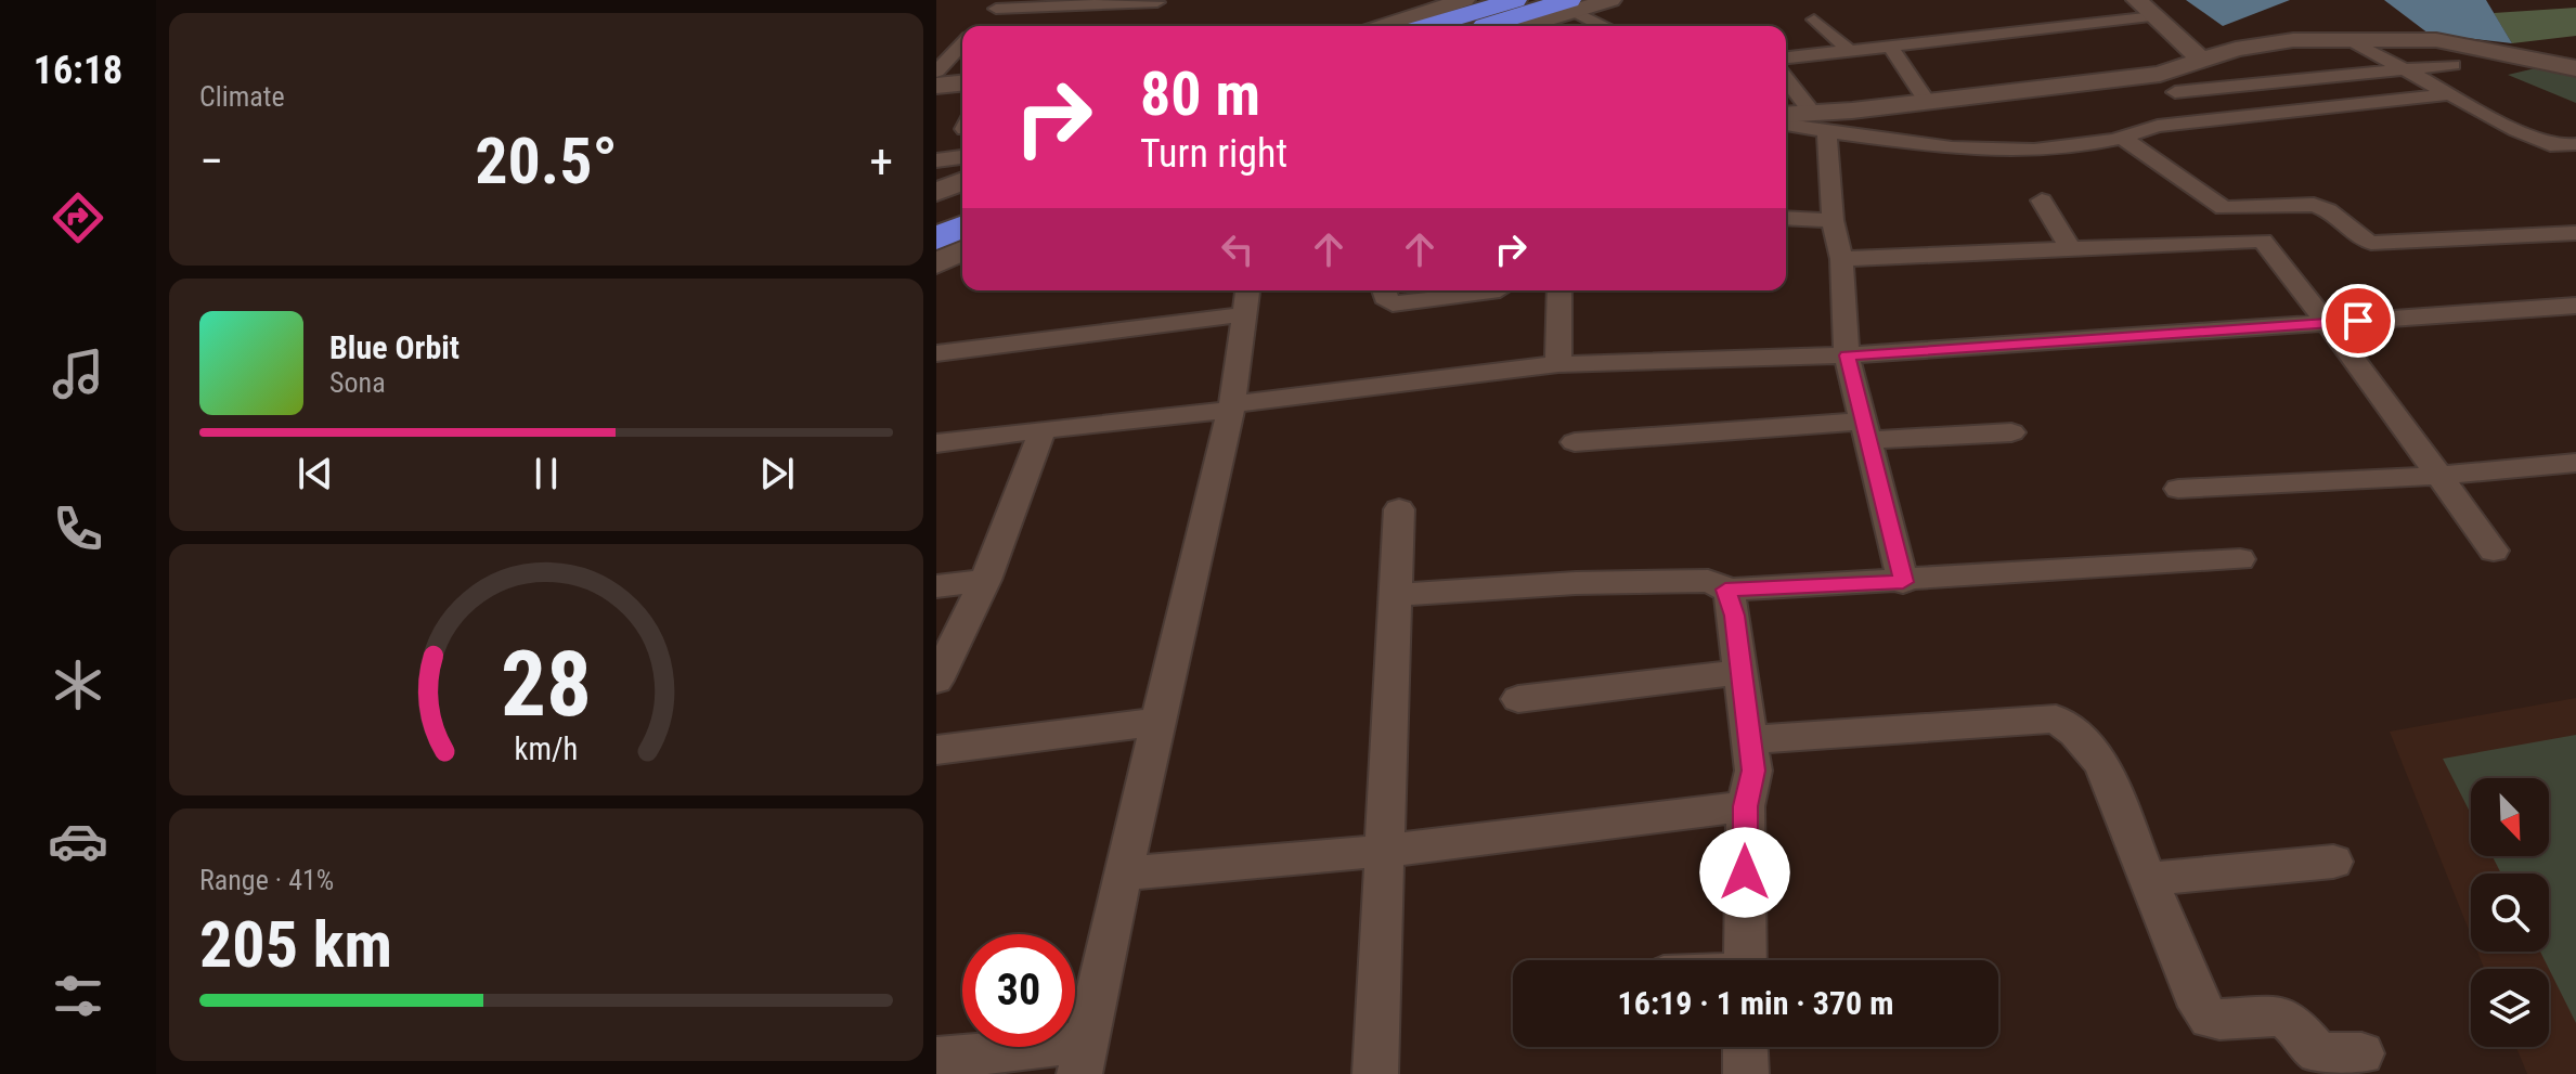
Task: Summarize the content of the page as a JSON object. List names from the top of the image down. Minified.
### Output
{"north":"bottom right","page":{"tabs":"16:18","tile":["Climate",["Range · 41%","205 km"]],"turn":["80 m","Turn right"],"heat":["−","20.5°","+"],"song":["Blue Orbit","Sona"],"limit":"30","trip":"16:19 · 1 min · 370 m","gauge":["28","km/h"]}}
